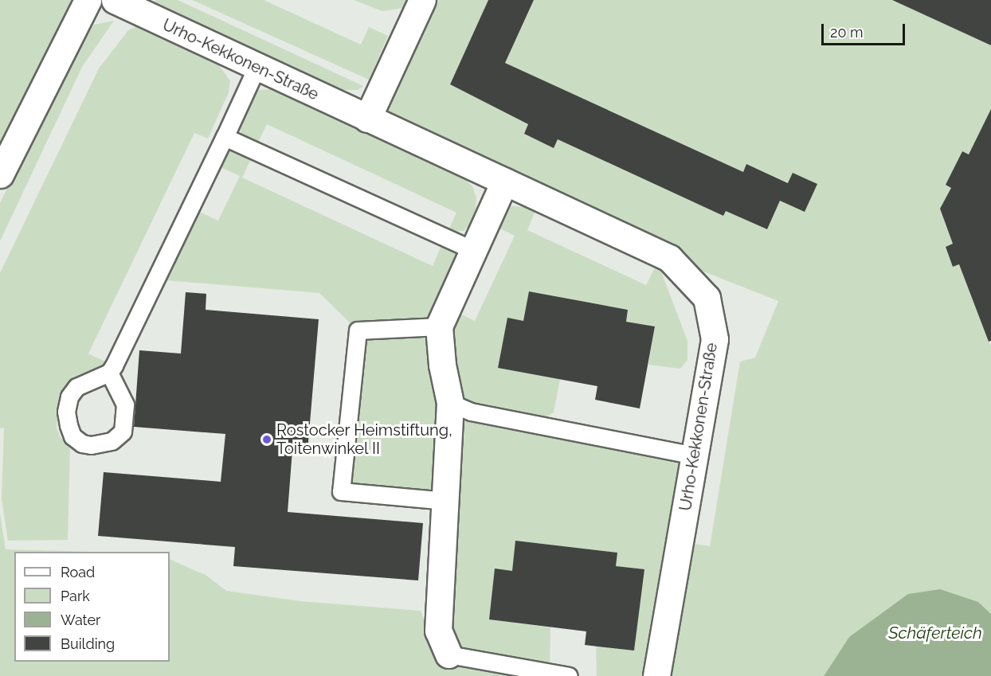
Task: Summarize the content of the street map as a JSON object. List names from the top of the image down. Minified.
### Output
{"streets":{"street":["Urho-Kekkonen-Straße"]},"water":["Schäferteich"],"places":["Rostocker Heimstiftung, Toitenwinkel II"],"legend":["Road","Park","Water","Building"],"scale_bar":"20 m"}
